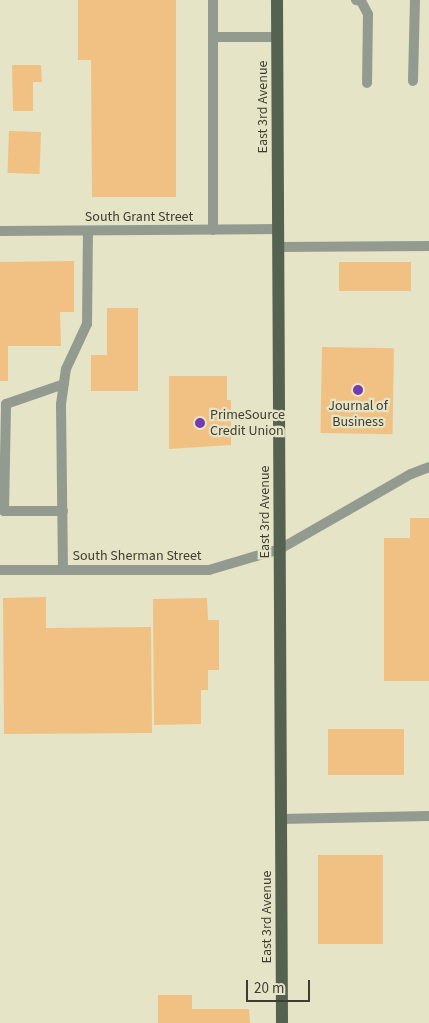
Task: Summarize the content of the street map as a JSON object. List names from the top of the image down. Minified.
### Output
{"streets":{"main road":["East 3rd Avenue"],"street":["South Grant Street","South Sherman Street"]},"crossings":[["East 3rd Avenue","South Grant Street"],["East 3rd Avenue","South Sherman Street"]],"places":["Journal of Business","PrimeSource Credit Union"],"scale_bar":"20 m"}
